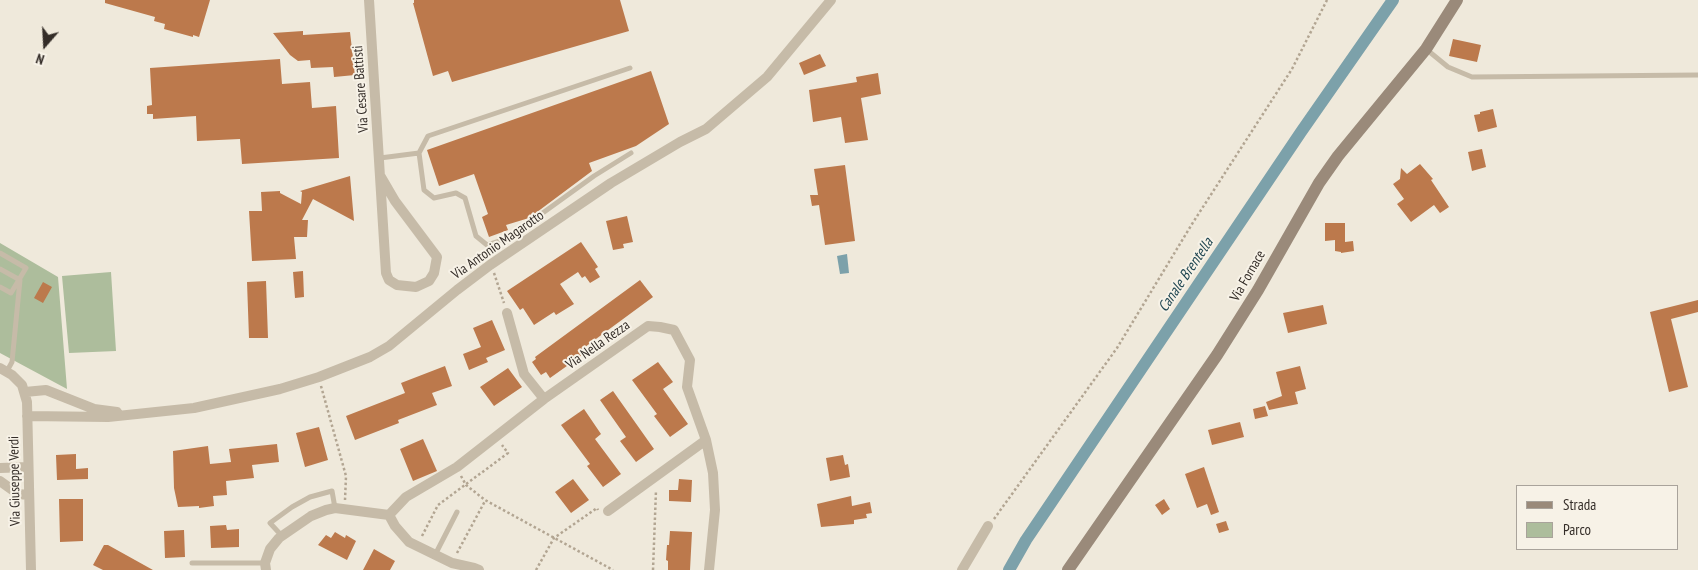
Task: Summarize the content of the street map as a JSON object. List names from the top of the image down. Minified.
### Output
{"streets":{"street":["Via Cesare Battisti","Via Antonio Magarotto","Via Fornace","Via Nella Rezza","Via Giuseppe Verdi"]},"crossings":[["Via Antonio Magarotto","Via Giuseppe Verdi"]],"water":["Canale Brentella"],"legend":["Strada","Parco"],"north":"bottom"}
